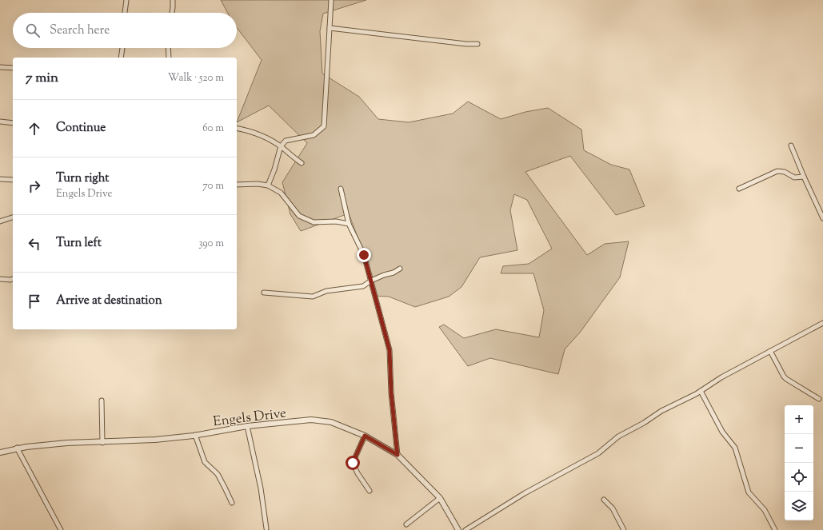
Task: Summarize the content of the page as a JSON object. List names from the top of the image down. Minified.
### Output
{"streets":{"street":["Engels Drive"]},"page":{"search":"Search here","heading":["7 min","Walk · 520 m"],"list":[["Continue","60 m"],["Turn right","Engels Drive","70 m"],["Turn left","390 m"],"Arrive at destination"],"map_buttons":["+","−"]}}
